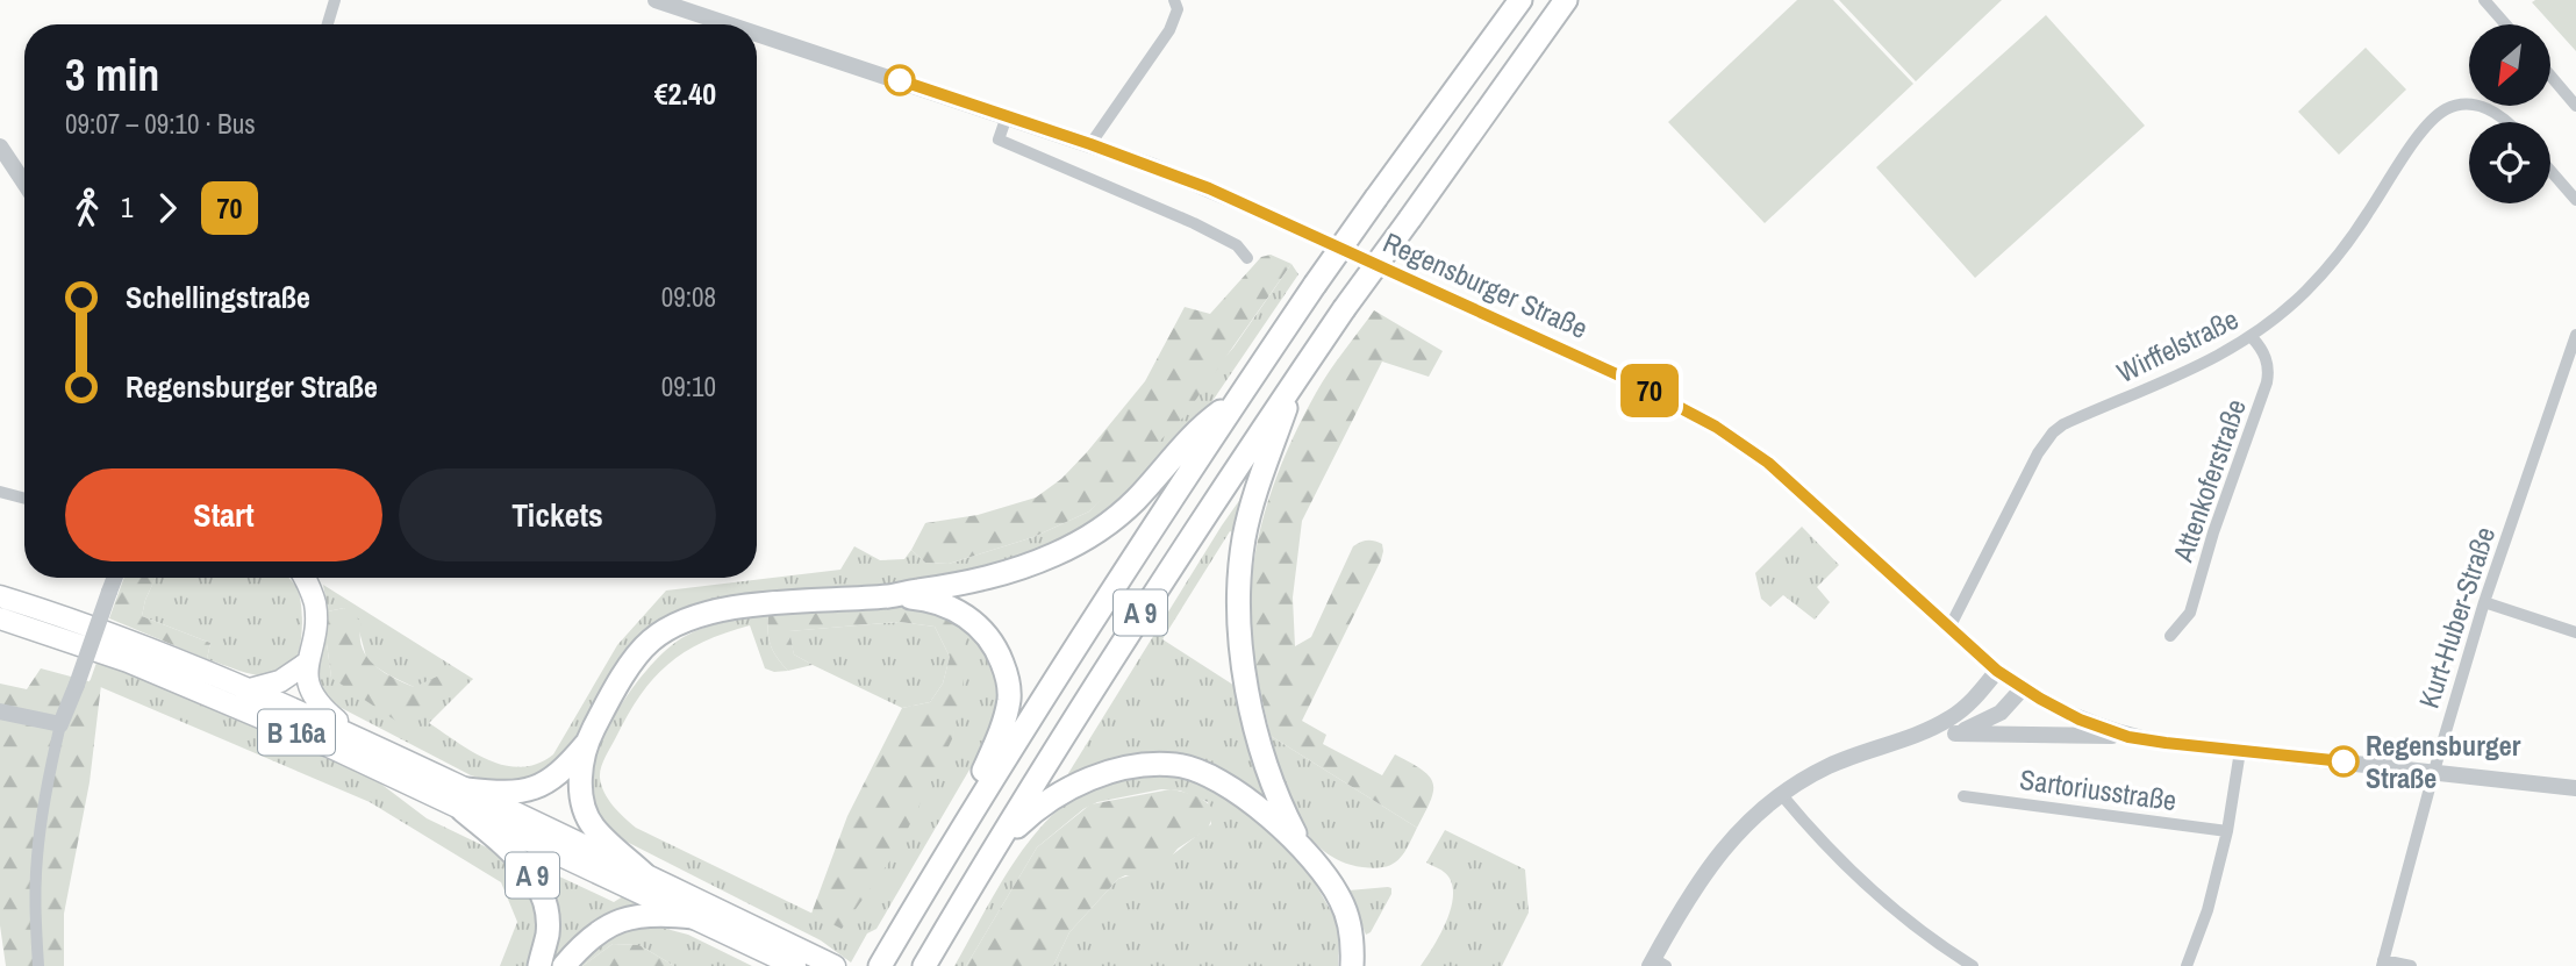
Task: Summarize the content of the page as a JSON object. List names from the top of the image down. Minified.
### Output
{"streets":{"highway":["A 9","B 16a"],"street":["Regensburger Straße","Wirffelstraße","Attenkoferstraße","Kurt-Huber-Straße","Sartoriusstraße"]},"crossings":[["Regensburger Straße","Wirffelstraße"],["Regensburger Straße","Kurt-Huber-Straße"],["Wirffelstraße","Attenkoferstraße"],["A 9","B 16a"]],"places":["Regensburger Straße"],"lines":["bus line 70"],"north":"bottom left","page":{"on_map":"70","heading":["3 min","09:07 – 09:10 · Bus","€2.40"],"legs":["1","70"],"list":[{"name":"Schellingstraße","value":"09:08"},{"name":"Regensburger Straße","value":"09:10"}],"buttons":["Start","Tickets"]}}
